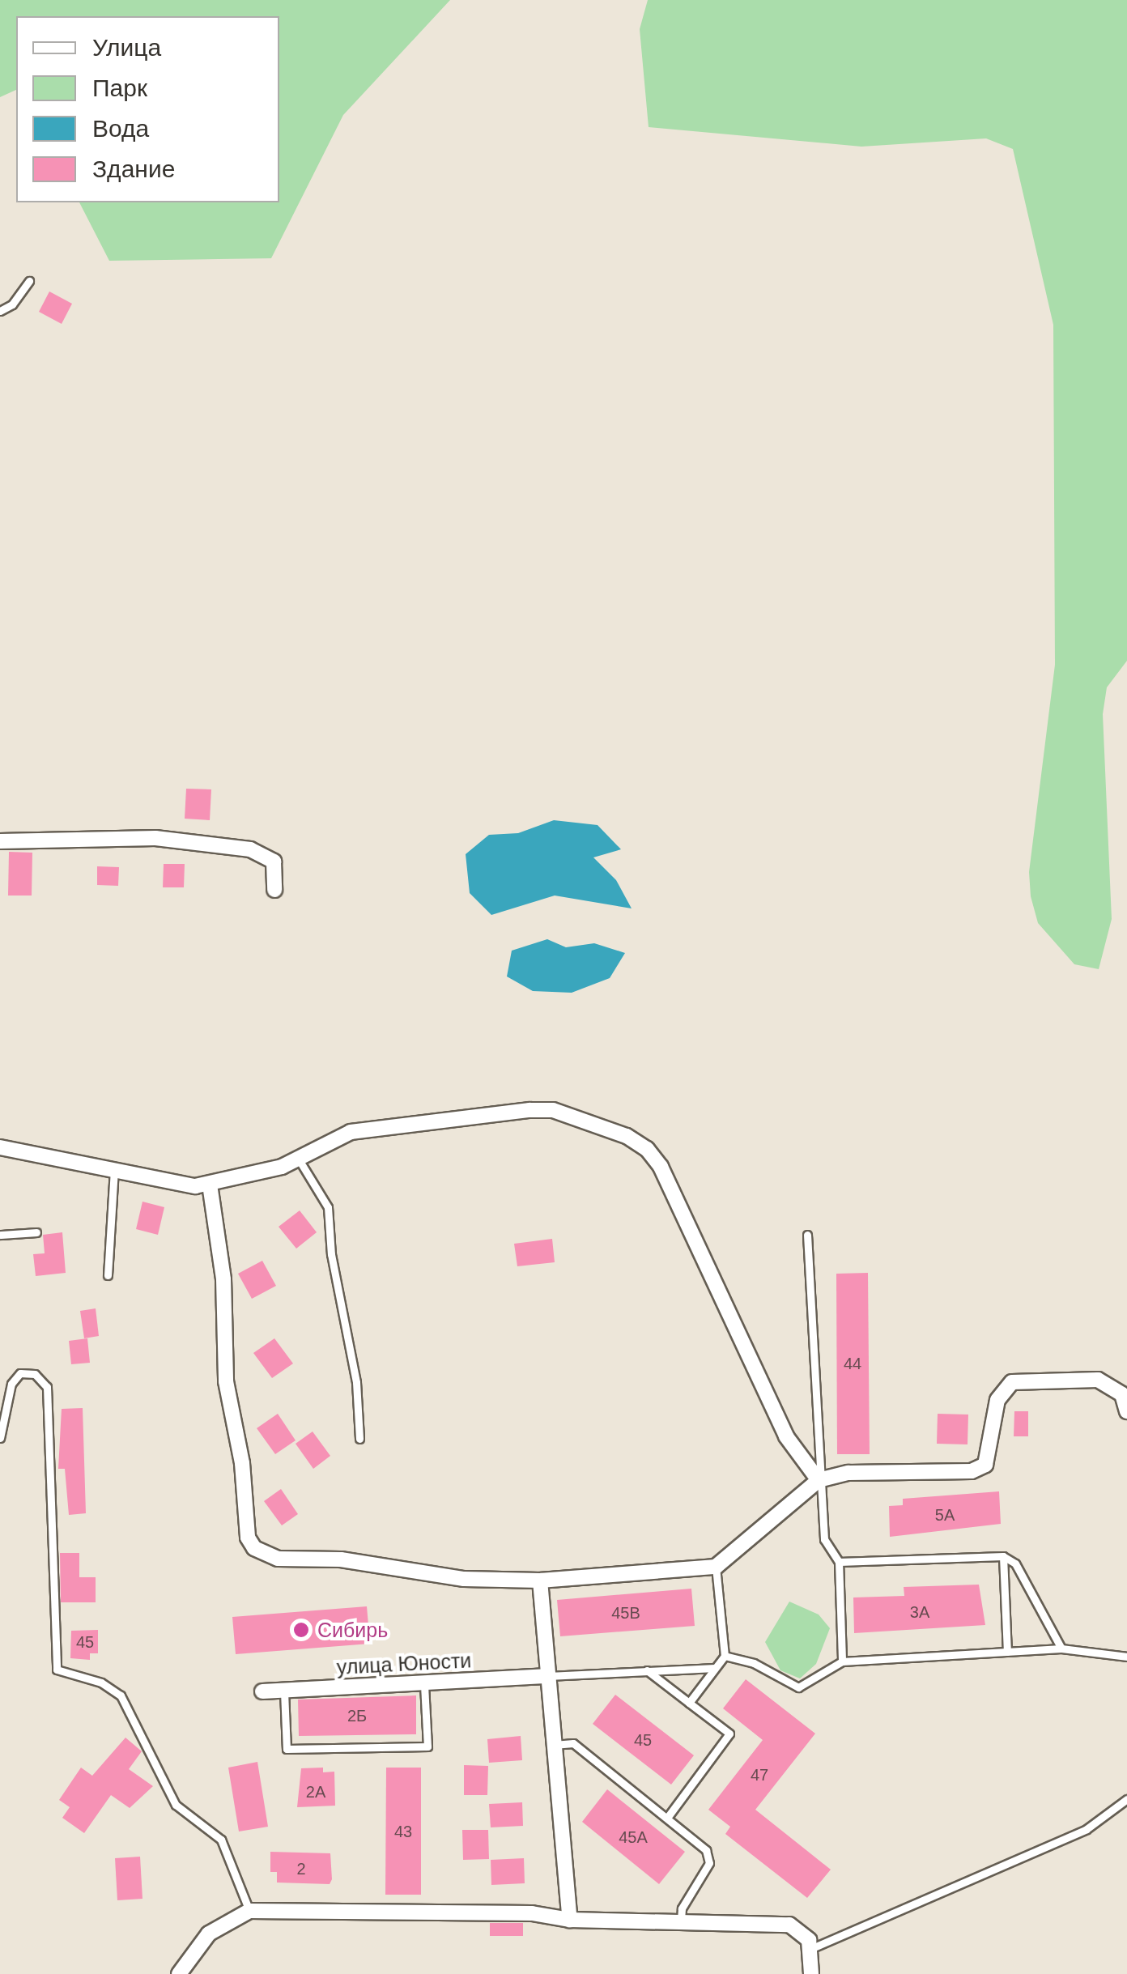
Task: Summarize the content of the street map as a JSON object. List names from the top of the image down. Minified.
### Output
{"streets":{"street":["улица Юности"]},"places":["Сибирь"],"house_numbers":["44","5А","3А","45В","45","2Б","45","47","2А","43","45А","2"],"legend":["Улица","Парк","Вода","Здание"]}
